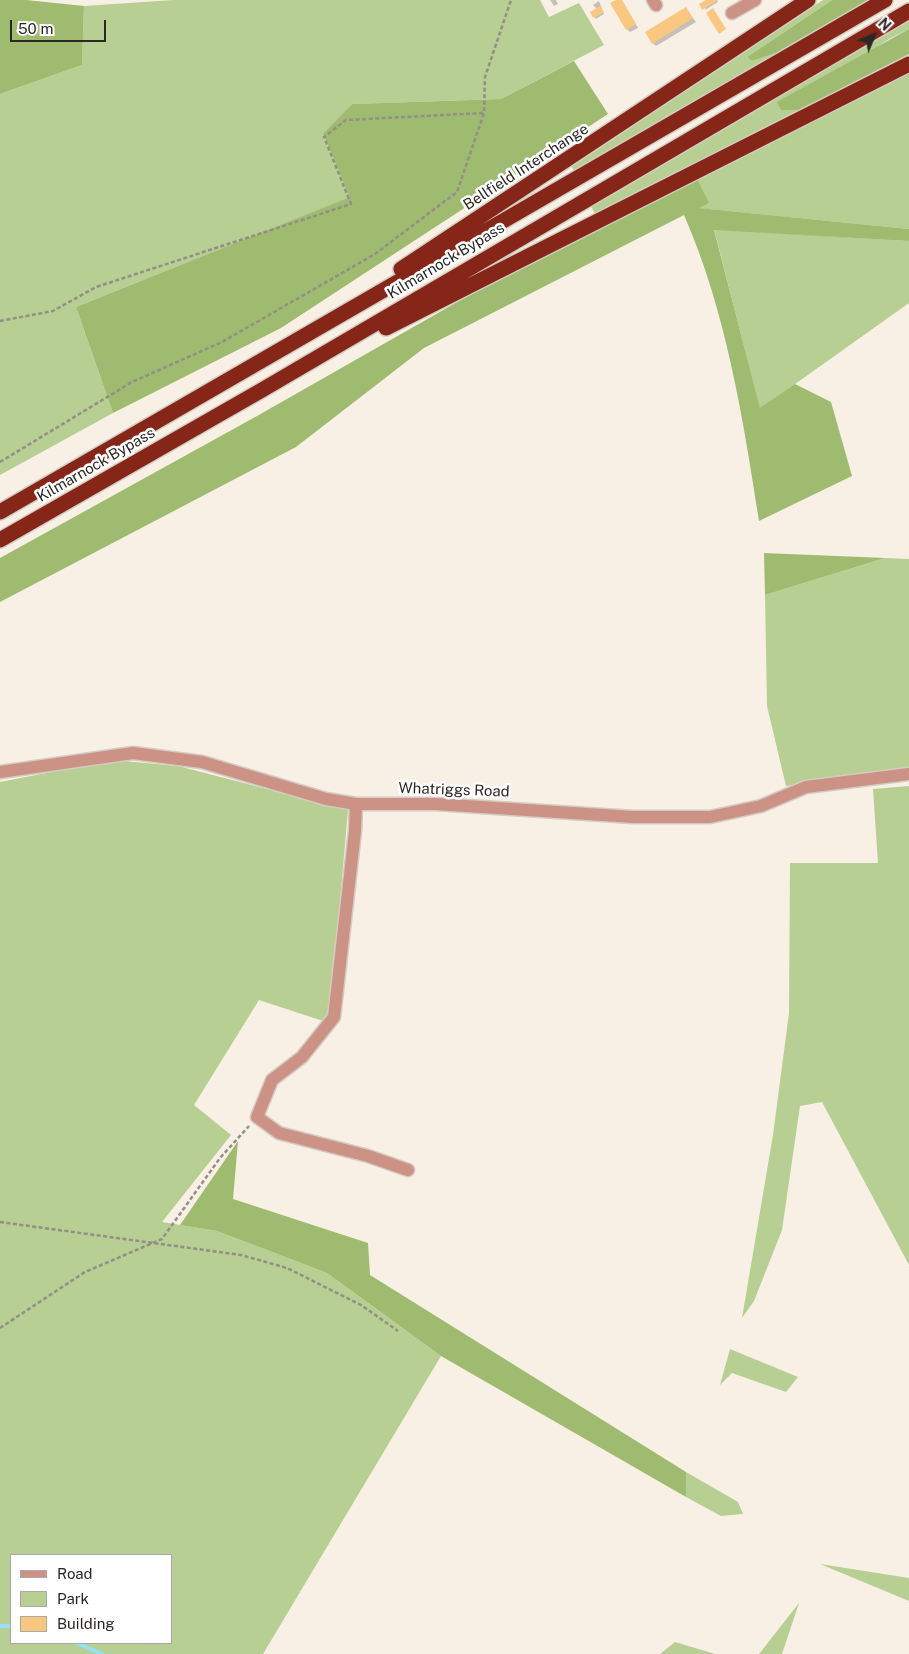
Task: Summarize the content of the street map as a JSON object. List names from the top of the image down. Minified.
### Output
{"streets":{"highway":["Bellfield Interchange","Kilmarnock Bypass"],"street":["Whatriggs Road"]},"crossings":[["Bellfield Interchange","Kilmarnock Bypass"]],"legend":["Road","Park","Building"],"scale_bar":"50 m","north":"top right"}
